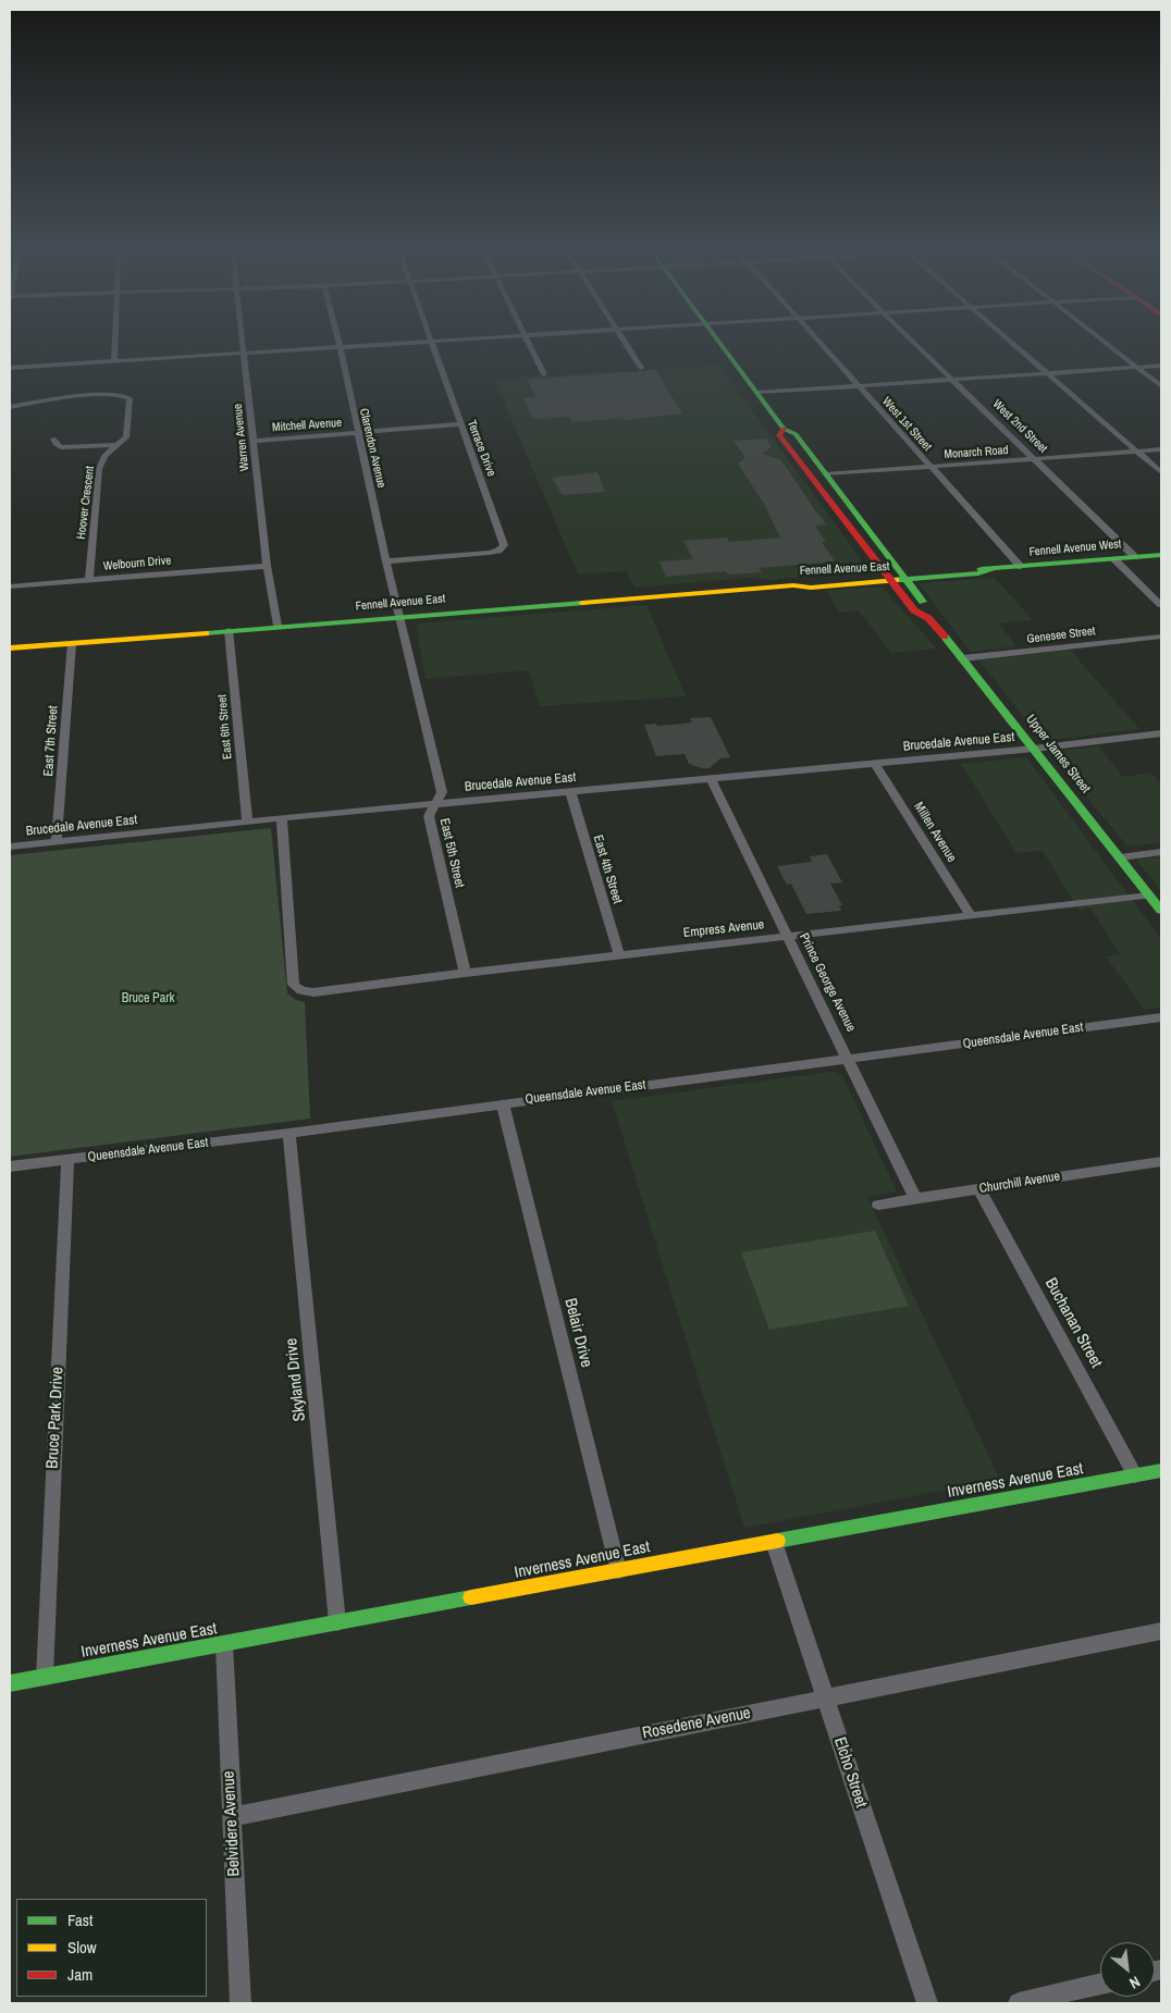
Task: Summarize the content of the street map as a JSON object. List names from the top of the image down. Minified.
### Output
{"streets":{"main road":["Fennell Avenue West","Fennell Avenue East","Upper James Street","Inverness Avenue East"],"street":["West 1st Street","Mitchell Avenue","West 2nd Street","Warren Avenue","Clarendon Avenue","Terrace Drive","Monarch Road","Hoover Crescent","Welbourn Drive","Genesee Street","East 6th Street","East 7th Street","Brucedale Avenue East","Millen Avenue","East 5th Street","East 4th Street","Empress Avenue","Prince George Avenue","Queensdale Avenue East","Churchill Avenue","Buchanan Street","Belair Drive","Skyland Drive","Bruce Park Drive","Rosedene Avenue","Elcho Street","Belvidere Avenue"]},"crossings":[["West 1st Street","Monarch Road"],["West 1st Street","Fennell Avenue West"],["Mitchell Avenue","Warren Avenue"],["Mitchell Avenue","Clarendon Avenue"],["Mitchell Avenue","Terrace Drive"],["West 2nd Street","Monarch Road"],["West 2nd Street","Fennell Avenue West"],["Warren Avenue","Welbourn Drive"],["Warren Avenue","Fennell Avenue East"],["Clarendon Avenue","Terrace Drive"],["Clarendon Avenue","Fennell Avenue East"],["Clarendon Avenue","East 5th Street"],["Monarch Road","Upper James Street"],["Hoover Crescent","Welbourn Drive"],["Fennell Avenue West","Fennell Avenue East"],["Fennell Avenue West","Upper James Street"],["Fennell Avenue East","East 6th Street"],["Fennell Avenue East","East 7th Street"],["Fennell Avenue East","Upper James Street"],["Fennell Avenue East","East 5th Street"],["Genesee Street","Upper James Street"],["East 6th Street","Brucedale Avenue East"],["East 7th Street","Brucedale Avenue East"],["Brucedale Avenue East","Upper James Street"],["Brucedale Avenue East","Millen Avenue"],["Brucedale Avenue East","East 5th Street"],["Brucedale Avenue East","East 4th Street"],["Brucedale Avenue East","Empress Avenue"],["Brucedale Avenue East","Prince George Avenue"],["Upper James Street","Empress Avenue"],["Millen Avenue","Empress Avenue"],["East 5th Street","Empress Avenue"],["East 4th Street","Empress Avenue"],["Empress Avenue","Prince George Avenue"],["Prince George Avenue","Queensdale Avenue East"],["Prince George Avenue","Churchill Avenue"],["Queensdale Avenue East","Belair Drive"],["Queensdale Avenue East","Skyland Drive"],["Queensdale Avenue East","Bruce Park Drive"],["Churchill Avenue","Buchanan Street"],["Buchanan Street","Inverness Avenue East"],["Belair Drive","Inverness Avenue East"],["Skyland Drive","Inverness Avenue East"],["Bruce Park Drive","Inverness Avenue East"],["Inverness Avenue East","Elcho Street"],["Inverness Avenue East","Belvidere Avenue"],["Rosedene Avenue","Elcho Street"],["Rosedene Avenue","Belvidere Avenue"]],"parks":["Bruce Park"],"legend":["Fast","Slow","Jam"],"north":"bottom right"}
